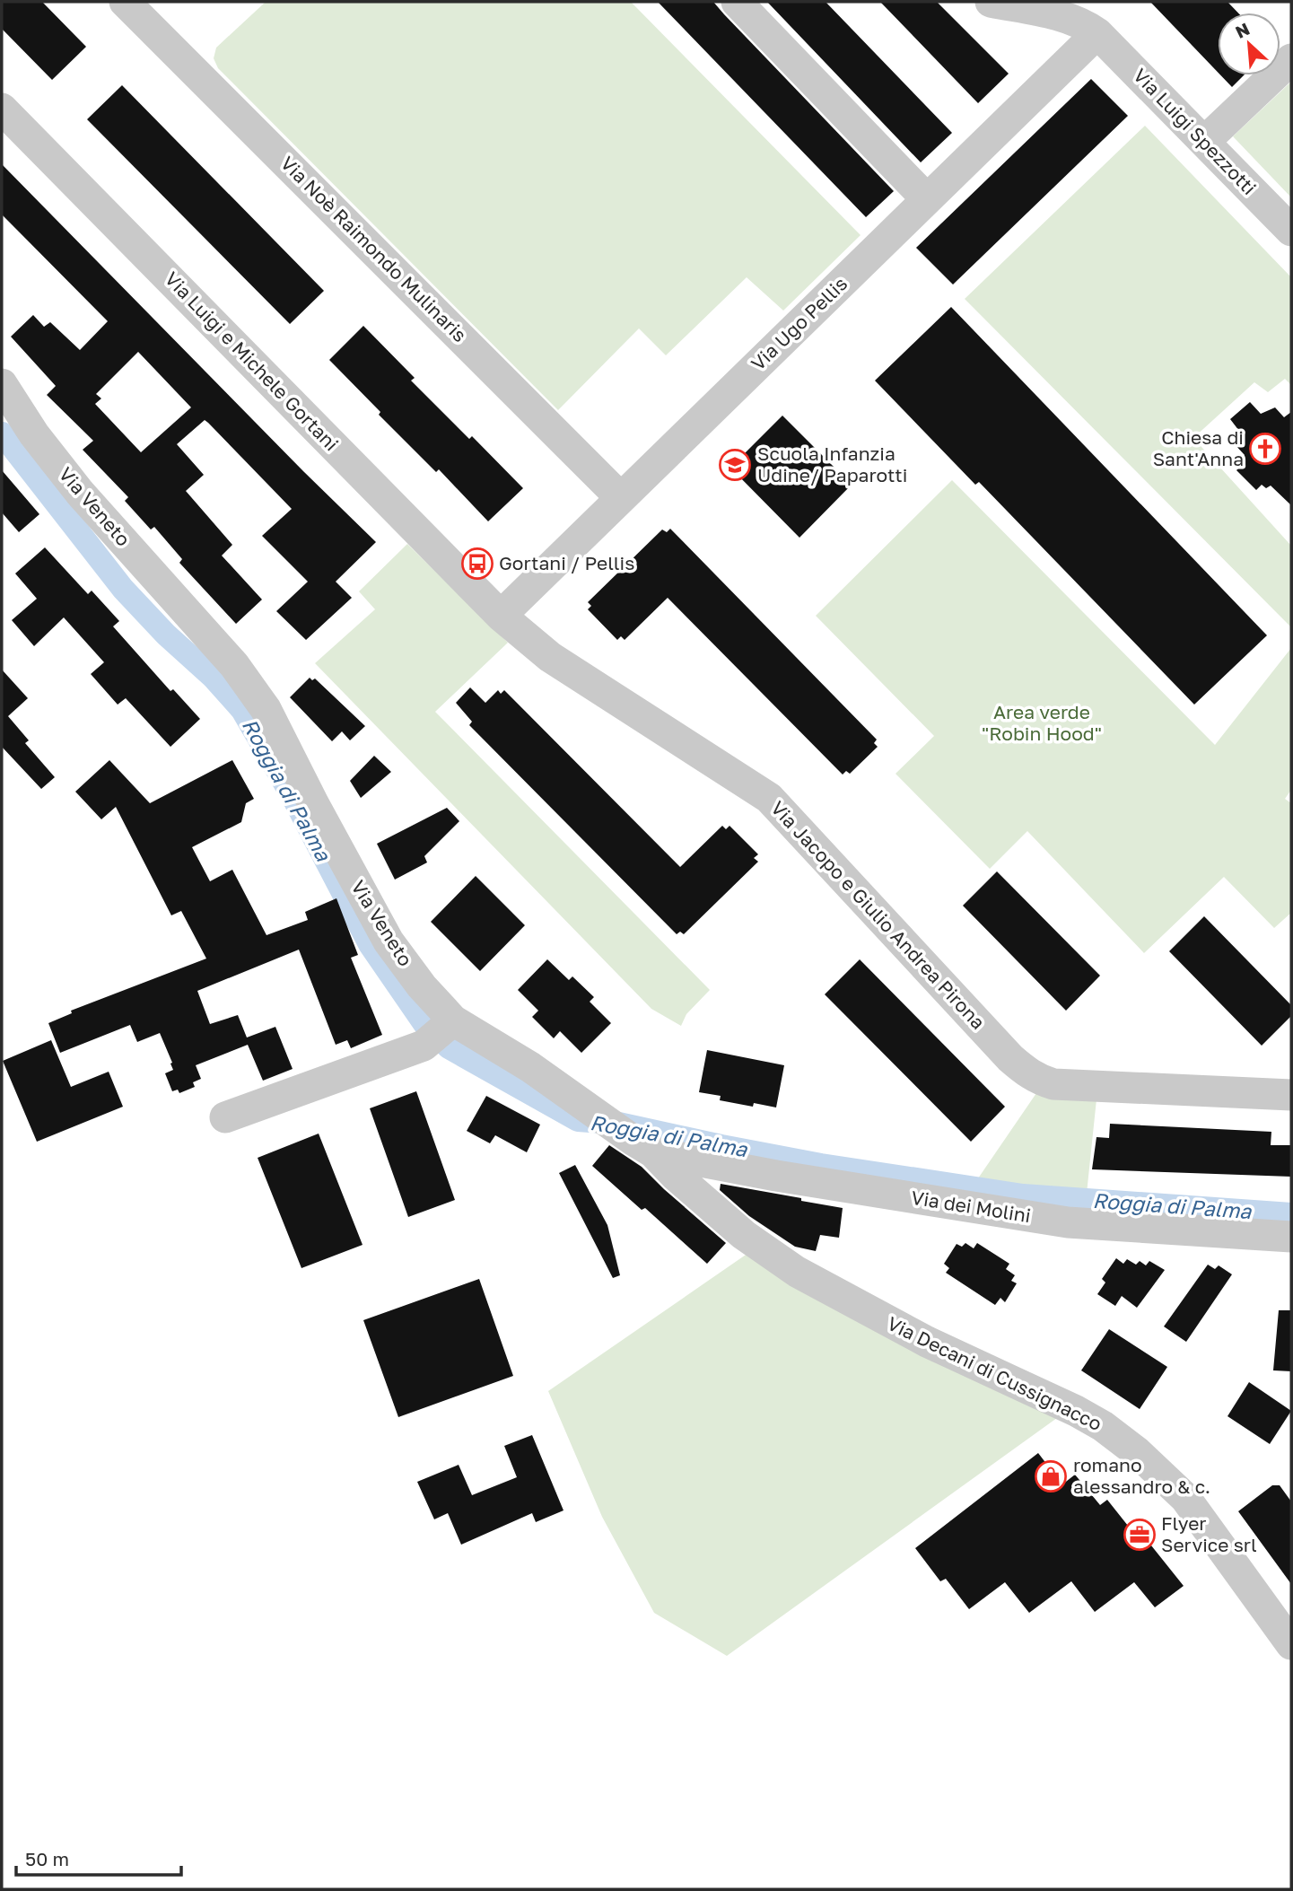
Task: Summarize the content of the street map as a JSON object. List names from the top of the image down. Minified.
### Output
{"streets":{"street":["Via Luigi Spezzotti","Via Noè Raimondo Mulinaris","Via Ugo Pellis","Via Luigi e Michele Gortani","Via Veneto","Via Jacopo e Giulio Andrea Pirona","Via dei Molini","Via Decani di Cussignacco"]},"crossings":[["Via Luigi Spezzotti","Via Ugo Pellis"],["Via Noè Raimondo Mulinaris","Via Ugo Pellis"],["Via Ugo Pellis","Via Luigi e Michele Gortani"],["Via Ugo Pellis","Via Jacopo e Giulio Andrea Pirona"],["Via Luigi e Michele Gortani","Via Jacopo e Giulio Andrea Pirona"],["Via Veneto","Via dei Molini"],["Via Veneto","Via Decani di Cussignacco"],["Via dei Molini","Via Decani di Cussignacco"]],"water":["Roggia di Palma"],"parks":["Area verde \"Robin Hood\""],"places":{"church":["Chiesa di Sant'Anna"],"school or university":["Scuola Infanzia Udine/ Paparotti"],"bus stop":["Gortani / Pellis"],"shop":["romano alessandro & c."],"office":["Flyer Service srl"]},"scale_bar":"50 m","north":"top left"}
